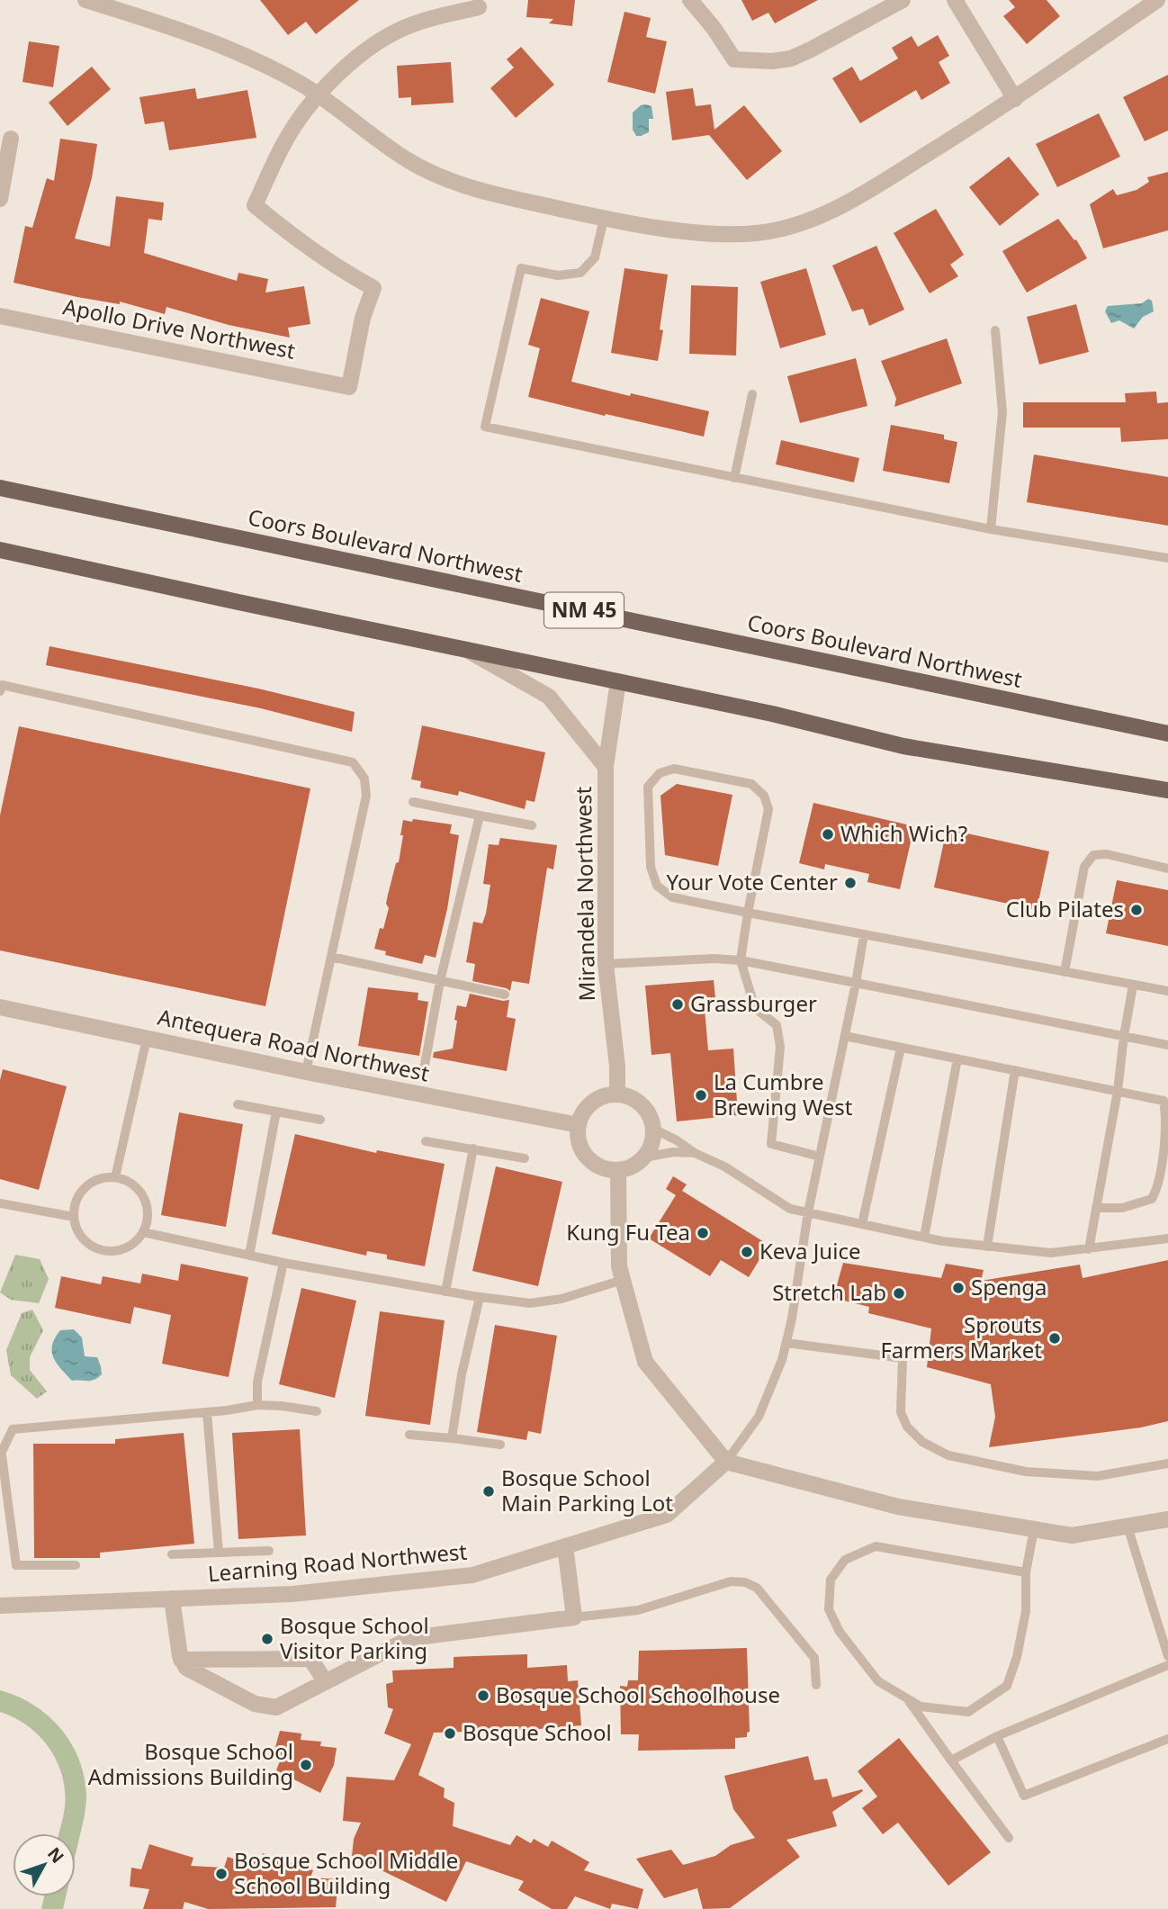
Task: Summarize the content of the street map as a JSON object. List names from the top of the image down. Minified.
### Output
{"streets":{"main road":["Coors Boulevard Northwest","NM 45"],"street":["Apollo Drive Northwest","Mirandela Northwest","Antequera Road Northwest","Learning Road Northwest"]},"crossings":[["Mirandela Northwest","Antequera Road Northwest"]],"places":["Which Wich?","Your Vote Center","Club Pilates","Grassburger","La Cumbre Brewing West","Kung Fu Tea","Keva Juice","Spenga","Stretch Lab","Sprouts Farmers Market","Bosque School Main Parking Lot","Bosque School Visitor Parking","Bosque School Schoolhouse","Bosque School","Bosque School Admissions Building","Bosque School Middle School Building"],"north":"top right"}
